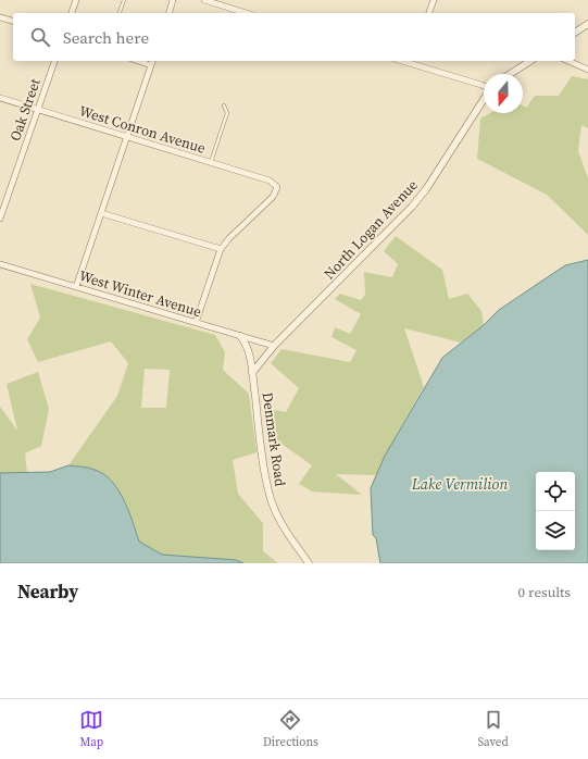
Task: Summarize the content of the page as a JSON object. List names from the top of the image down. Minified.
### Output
{"streets":{"street":["Oak Street","West Conron Avenue","North Logan Avenue","West Winter Avenue","Denmark Road"]},"crossings":[["Oak Street","West Conron Avenue"],["North Logan Avenue","West Winter Avenue"],["North Logan Avenue","Denmark Road"],["West Winter Avenue","Denmark Road"]],"water":["Lake Vermilion"],"north":"bottom","page":{"search":"Search here","heading":["Nearby","0 results"],"nav":["Map","Directions","Saved"]}}
